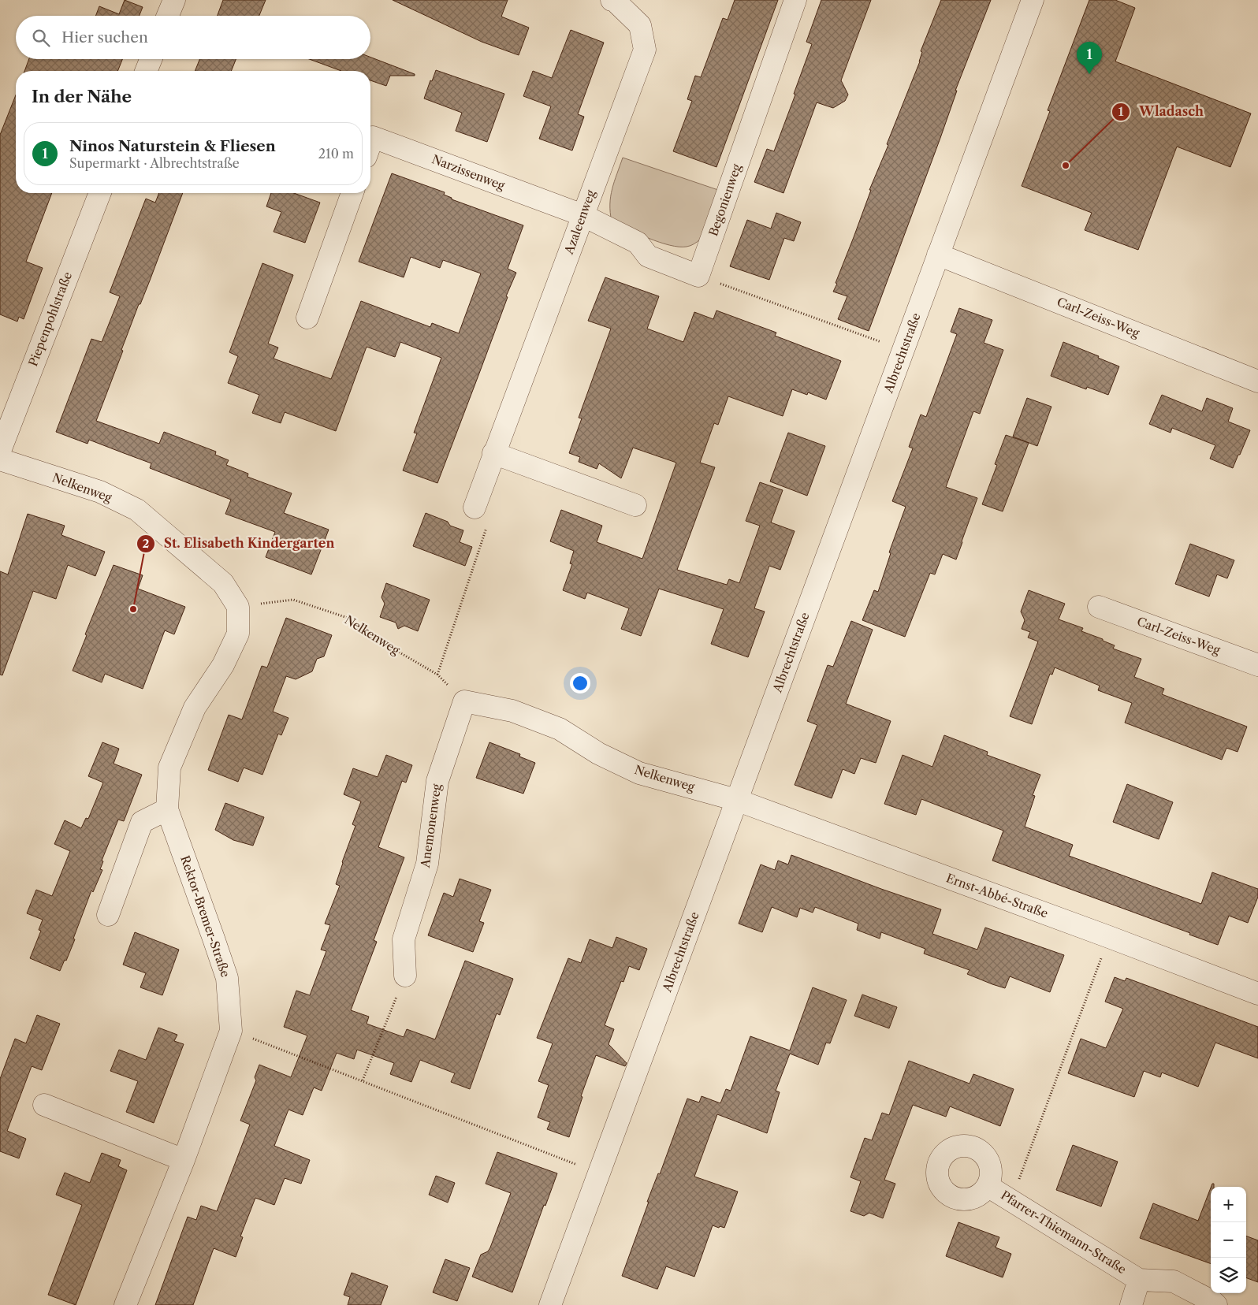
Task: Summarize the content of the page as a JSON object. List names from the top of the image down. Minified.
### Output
{"streets":{"street":["Narzissenweg","Begonienweg","Azaleenweg","Carl-Zeiss-Weg","Piepenpohlstraße","Albrechtstraße","Nelkenweg","Anemonenweg","Ernst-Abbé-Straße","Rektor-Bremer-Straße","Pfarrer-Thiemann-Straße"]},"crossings":[["Narzissenweg","Azaleenweg"],["Carl-Zeiss-Weg","Albrechtstraße"],["Albrechtstraße","Nelkenweg"],["Albrechtstraße","Ernst-Abbé-Straße"],["Nelkenweg","Anemonenweg"],["Nelkenweg","Ernst-Abbé-Straße"],["Nelkenweg","Rektor-Bremer-Straße"]],"places":["Wladasch","St. Elisabeth Kindergarten"],"page":{"search":"Hier suchen","pins":"1","heading":"In der Nähe","list":[{"mark":"1","name":"Ninos Naturstein & Fliesen","note":"Supermarkt · Albrechtstraße","value":"210 m"}],"map_buttons":["+","−"]}}
